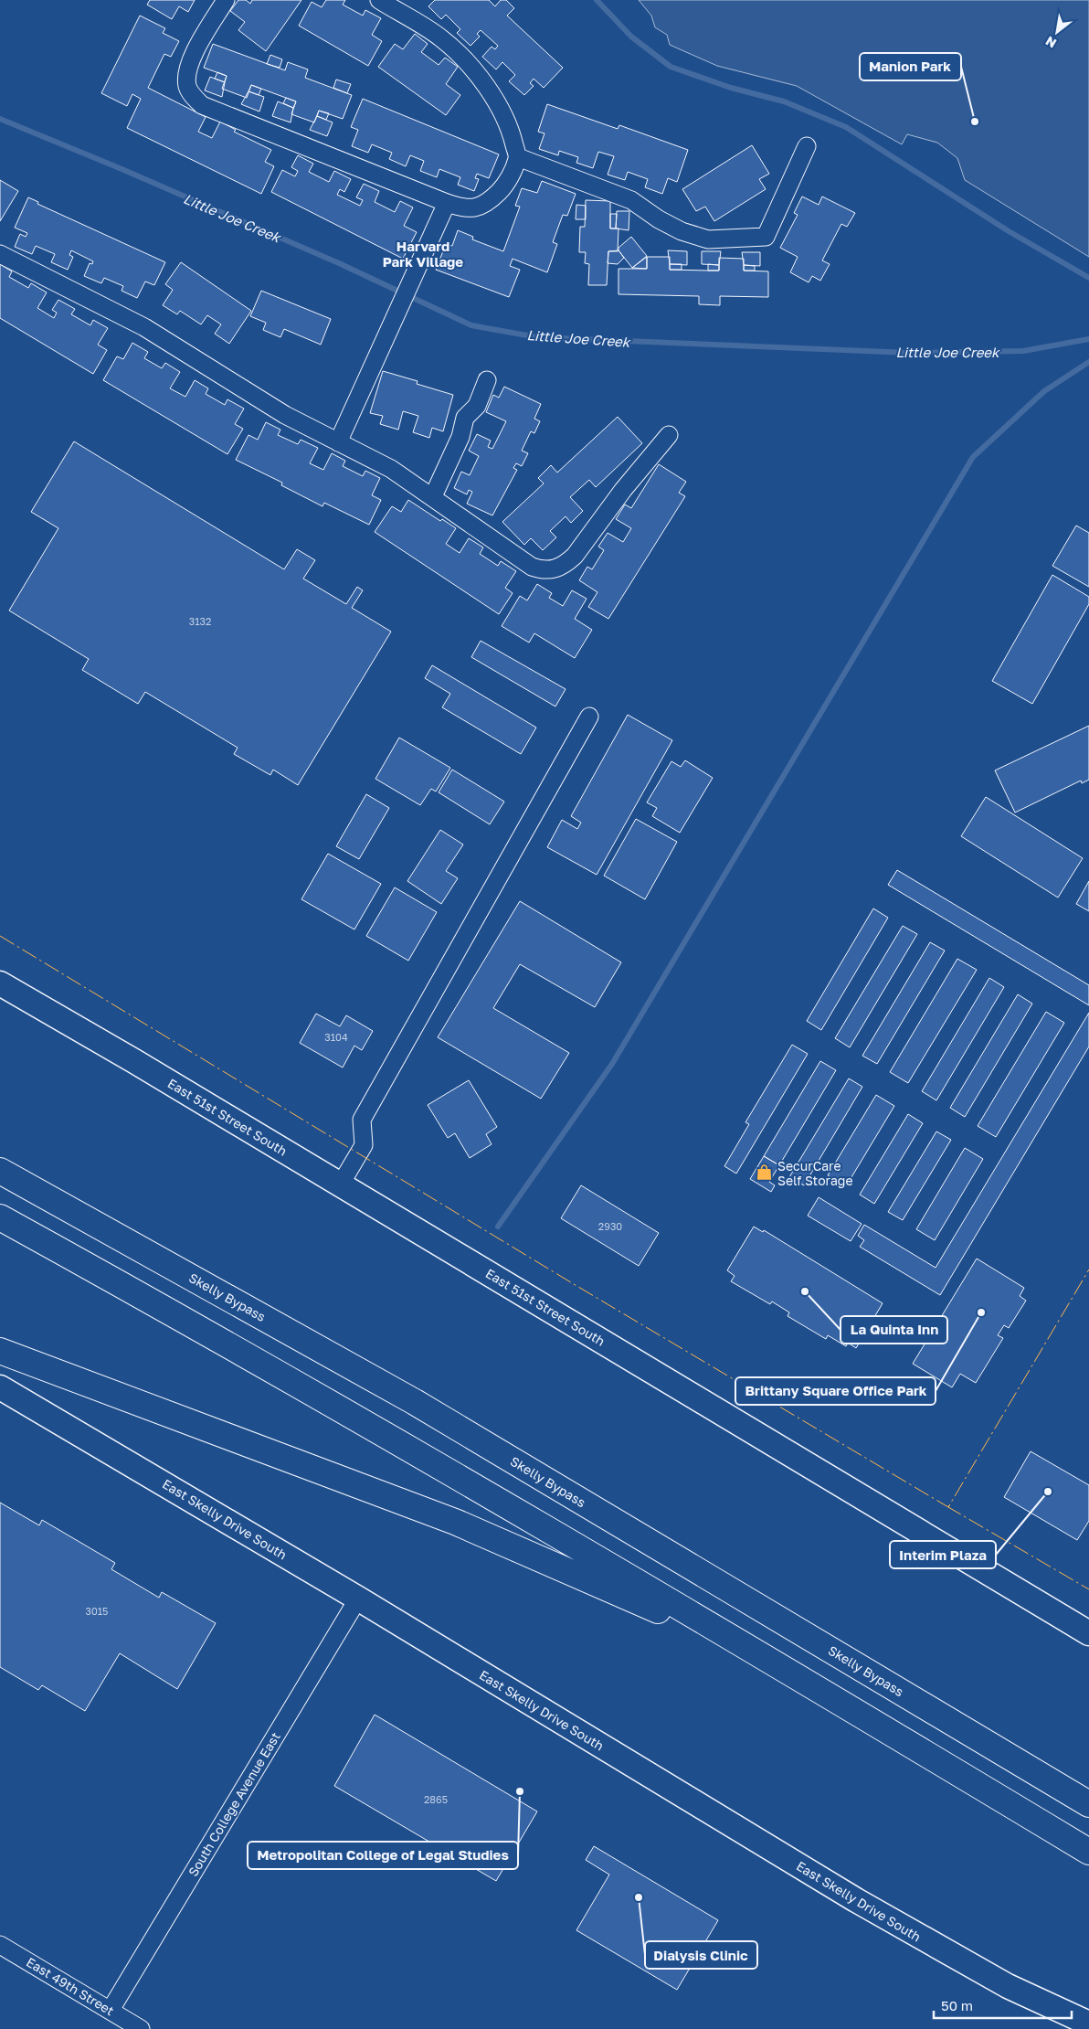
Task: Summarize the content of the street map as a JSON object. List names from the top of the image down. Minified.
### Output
{"streets":{"highway":["Skelly Bypass"],"main road":["East 51st Street South","East Skelly Drive South"],"street":["South College Avenue East","East 49th Street"]},"crossings":[["East Skelly Drive South","South College Avenue East"],["South College Avenue East","East 49th Street"]],"districts":["Harvard Park Village"],"water":["Little Joe Creek"],"places":{"other":["Manion Park","La Quinta Inn","Brittany Square Office Park","Interim Plaza","Metropolitan College of Legal Studies","Dialysis Clinic"],"shop":["SecurCare Self Storage"]},"house_numbers":["3132","3104","2930","3015","2865"],"scale_bar":"50 m","north":"bottom left"}
